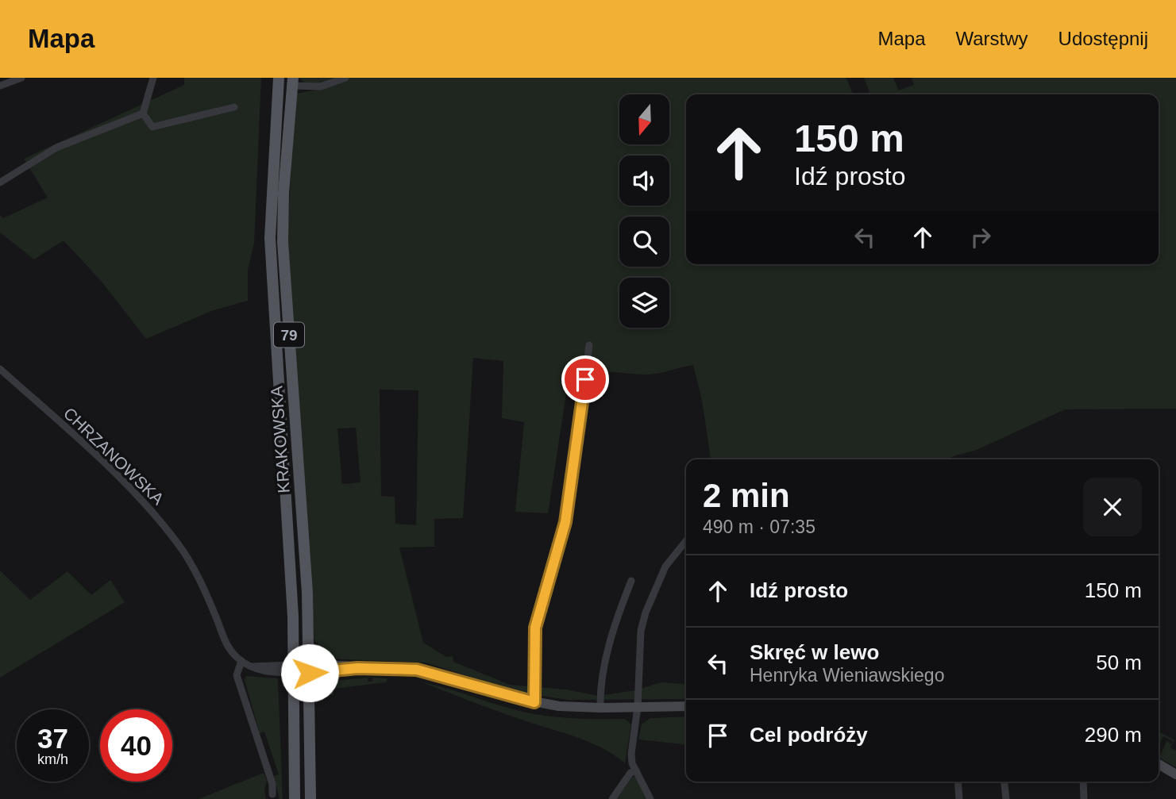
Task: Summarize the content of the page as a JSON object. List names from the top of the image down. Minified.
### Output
{"streets":{"main road":["79","KRAKOWSKA"],"street":["CHRZANOWSKA"]},"crossings":[["KRAKOWSKA","CHRZANOWSKA"]],"north":"bottom","page":{"header":"Mapa","nav":["Mapa","Warstwy","Udostępnij"],"turn":["150 m","Idź prosto"],"heading":["2 min","490 m · 07:35"],"list":[{"name":"Idź prosto","value":"150 m"},{"name":"Skręć w lewo","note":"Henryka Wieniawskiego","value":"50 m"},{"name":"Cel podróży","value":"290 m"}],"speed":"37 km/h","limit":"40"}}
